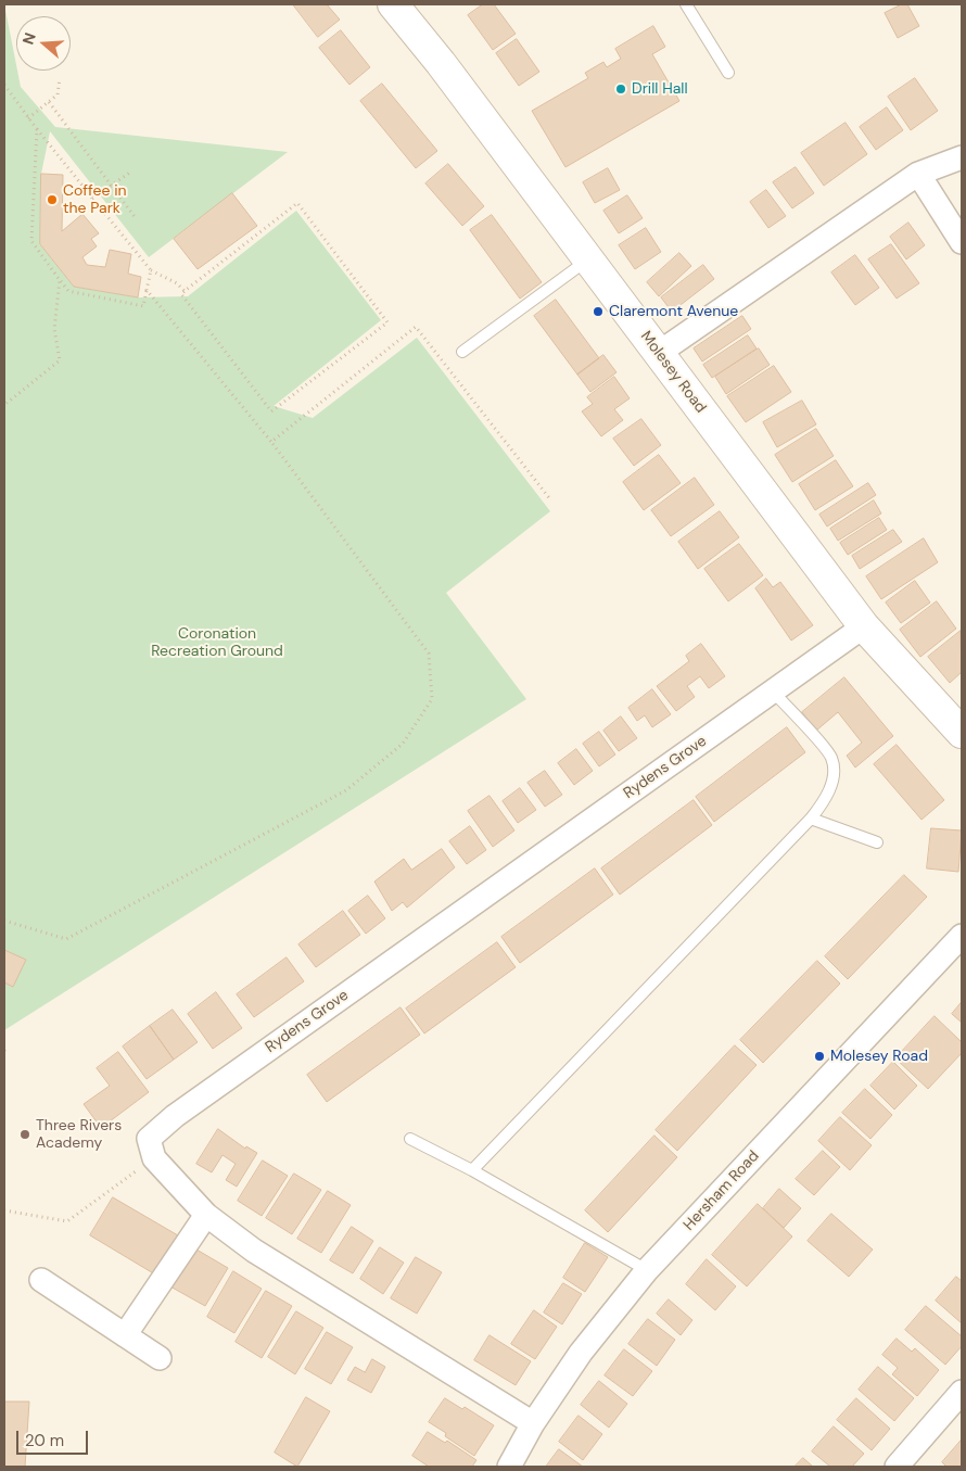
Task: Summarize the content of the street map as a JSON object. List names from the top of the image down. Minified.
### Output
{"streets":{"street":["Molesey Road","Rydens Grove","Hersham Road"]},"crossings":[["Molesey Road","Rydens Grove"]],"parks":["Coronation Recreation Ground"],"places":["Drill Hall","Coffee in the Park","Claremont Avenue","Molesey Road","Three Rivers Academy"],"scale_bar":"20 m","north":"left"}
